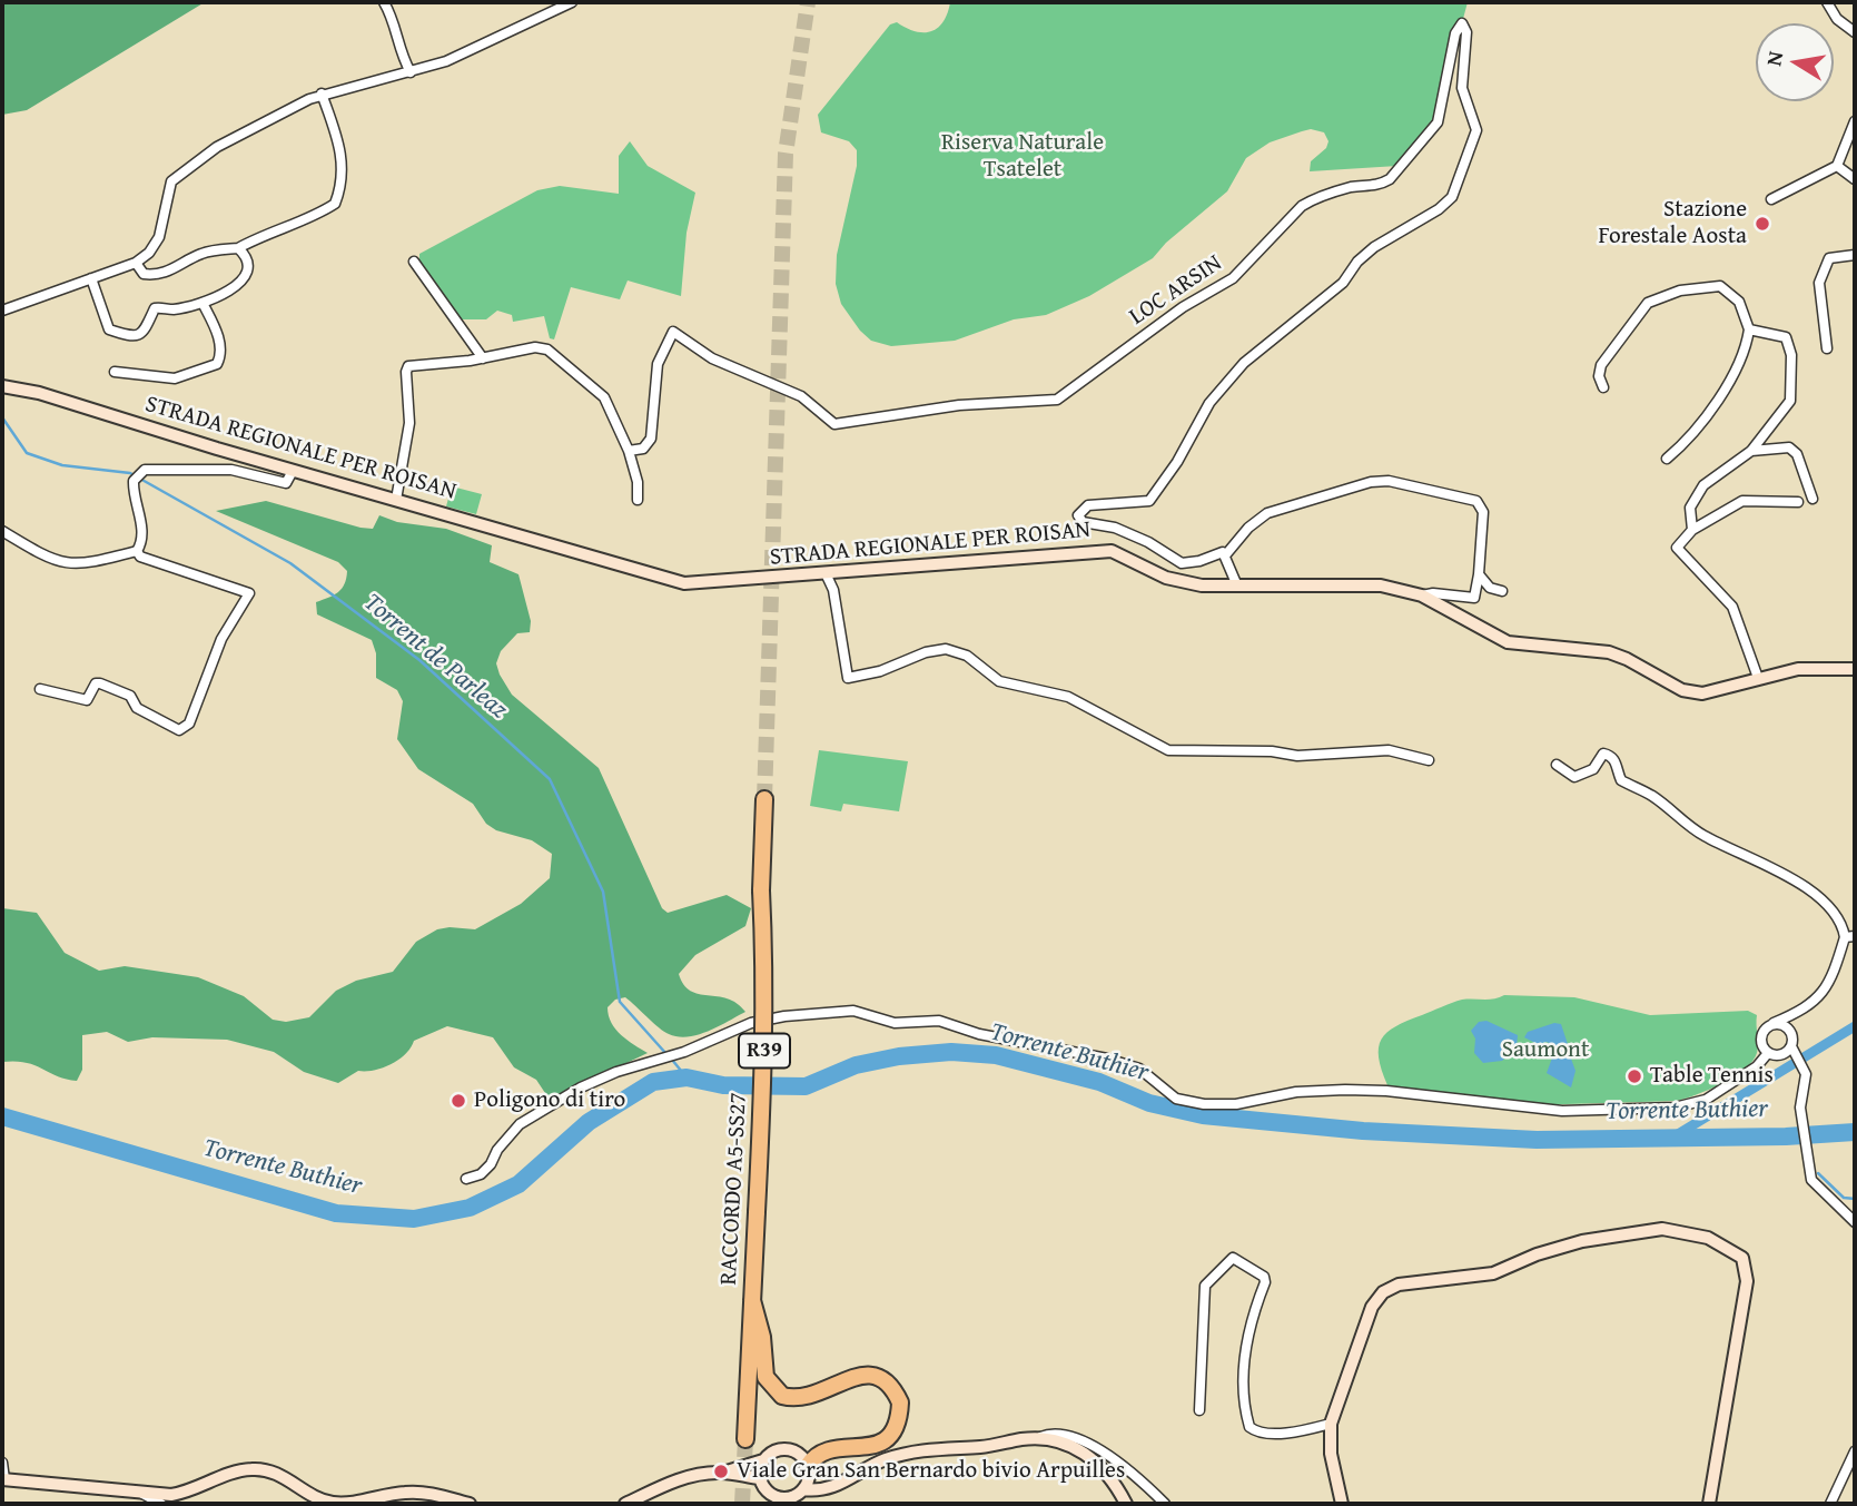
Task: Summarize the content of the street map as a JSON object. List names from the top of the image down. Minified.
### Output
{"streets":{"highway":["R39","RACCORDO A5-SS27"],"main road":["STRADA REGIONALE PER ROISAN"],"street":["LOC ARSIN"]},"water":["Torrent de Parleaz","Torrente Buthier"],"parks":["Riserva Naturale Tsatelet","Saumont"],"places":["Stazione Forestale Aosta","Table Tennis","Poligono di tiro","Viale Gran San Bernardo bivio Arpuilles"],"north":"left"}
